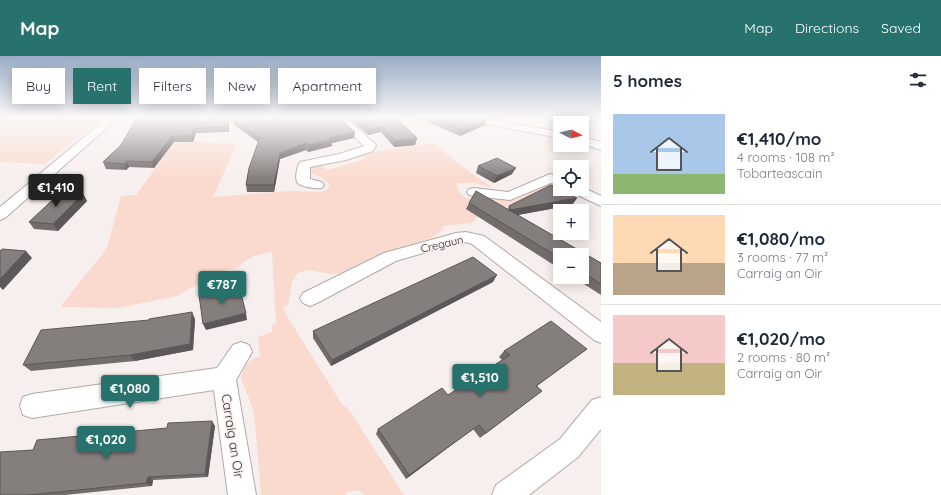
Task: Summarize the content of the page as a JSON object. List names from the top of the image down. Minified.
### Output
{"streets":{"street":["Cregaun","Carraig an Oir"]},"north":"right","page":{"header":"Map","nav":["Map","Directions","Saved"],"heading":"5 homes","chip":["Buy","Rent","Filters","New","Apartment"],"list":[{"name":"€1,410/mo","note":"4 rooms · 108 m² · Tobarteascain"},{"name":"€1,080/mo","note":"3 rooms · 77 m² · Carraig an Oir"},{"name":"€1,020/mo","note":"2 rooms · 80 m² · Carraig an Oir"}],"map_buttons":["+","−"],"price":["€1,410","€787","€1,510","€1,080","€1,020"]}}
